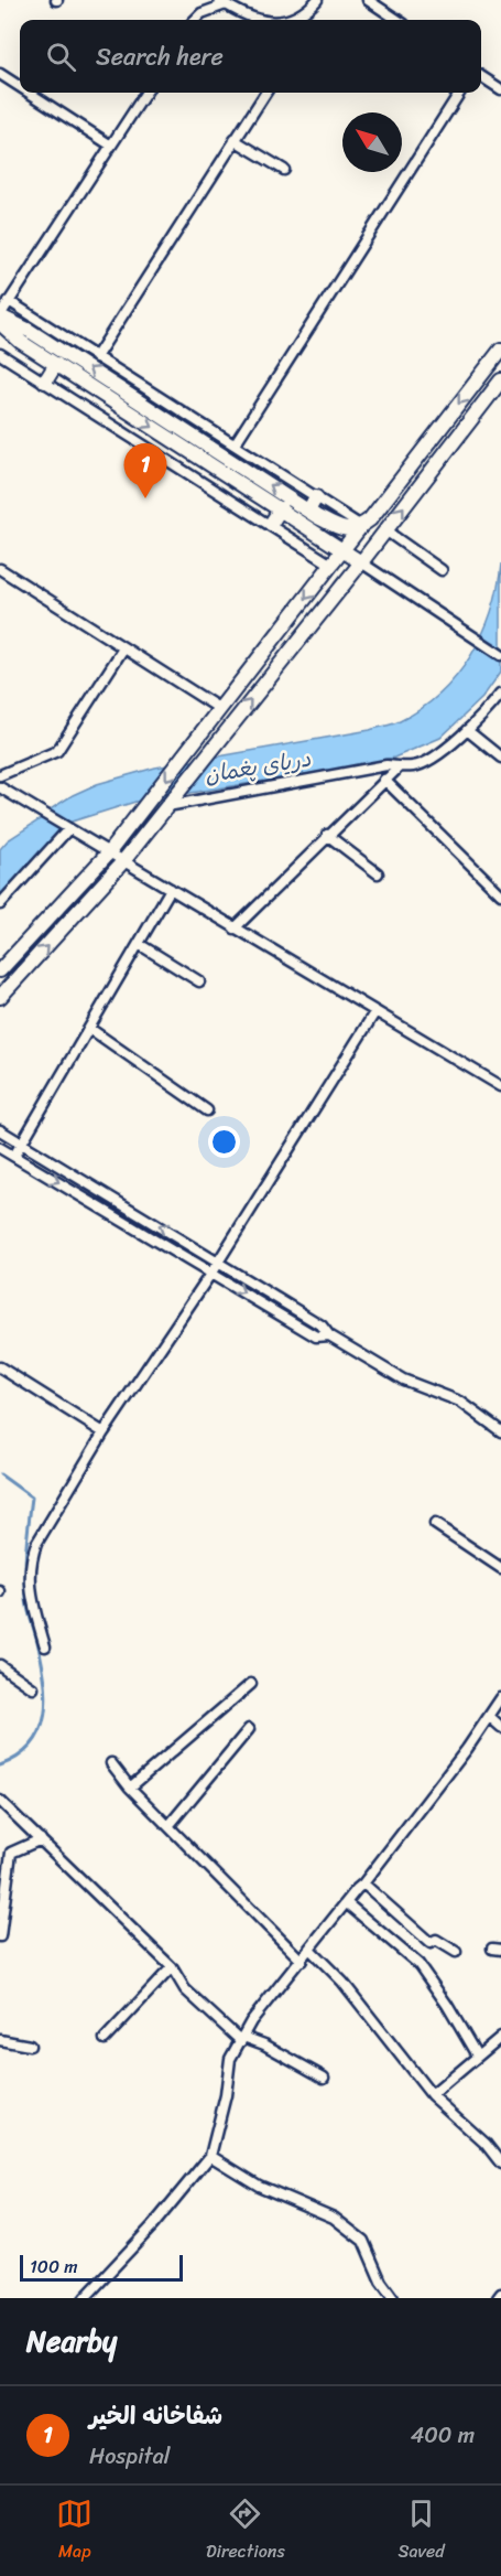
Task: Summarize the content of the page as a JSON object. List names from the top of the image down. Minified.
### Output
{"water":["دریای پغمان"],"scale_bar":"100 m","north":"top left","page":{"search":"Search here","pins":"1","scale":"100 m","heading":"Nearby","list":[{"mark":"1","name":"شفاخانه الخیر","note":"Hospital","value":"400 m"}],"nav":["Map","Directions","Saved"]}}
